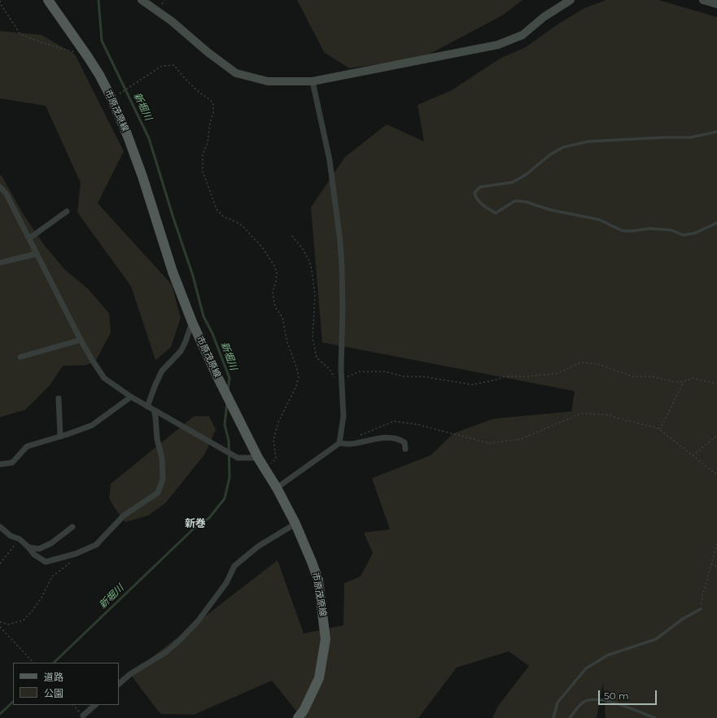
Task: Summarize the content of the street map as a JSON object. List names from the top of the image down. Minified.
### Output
{"streets":{"main road":["市原茂原線"]},"districts":["新巻"],"water":["新堀川"],"legend":["道路","公園"],"scale_bar":"50 m"}
